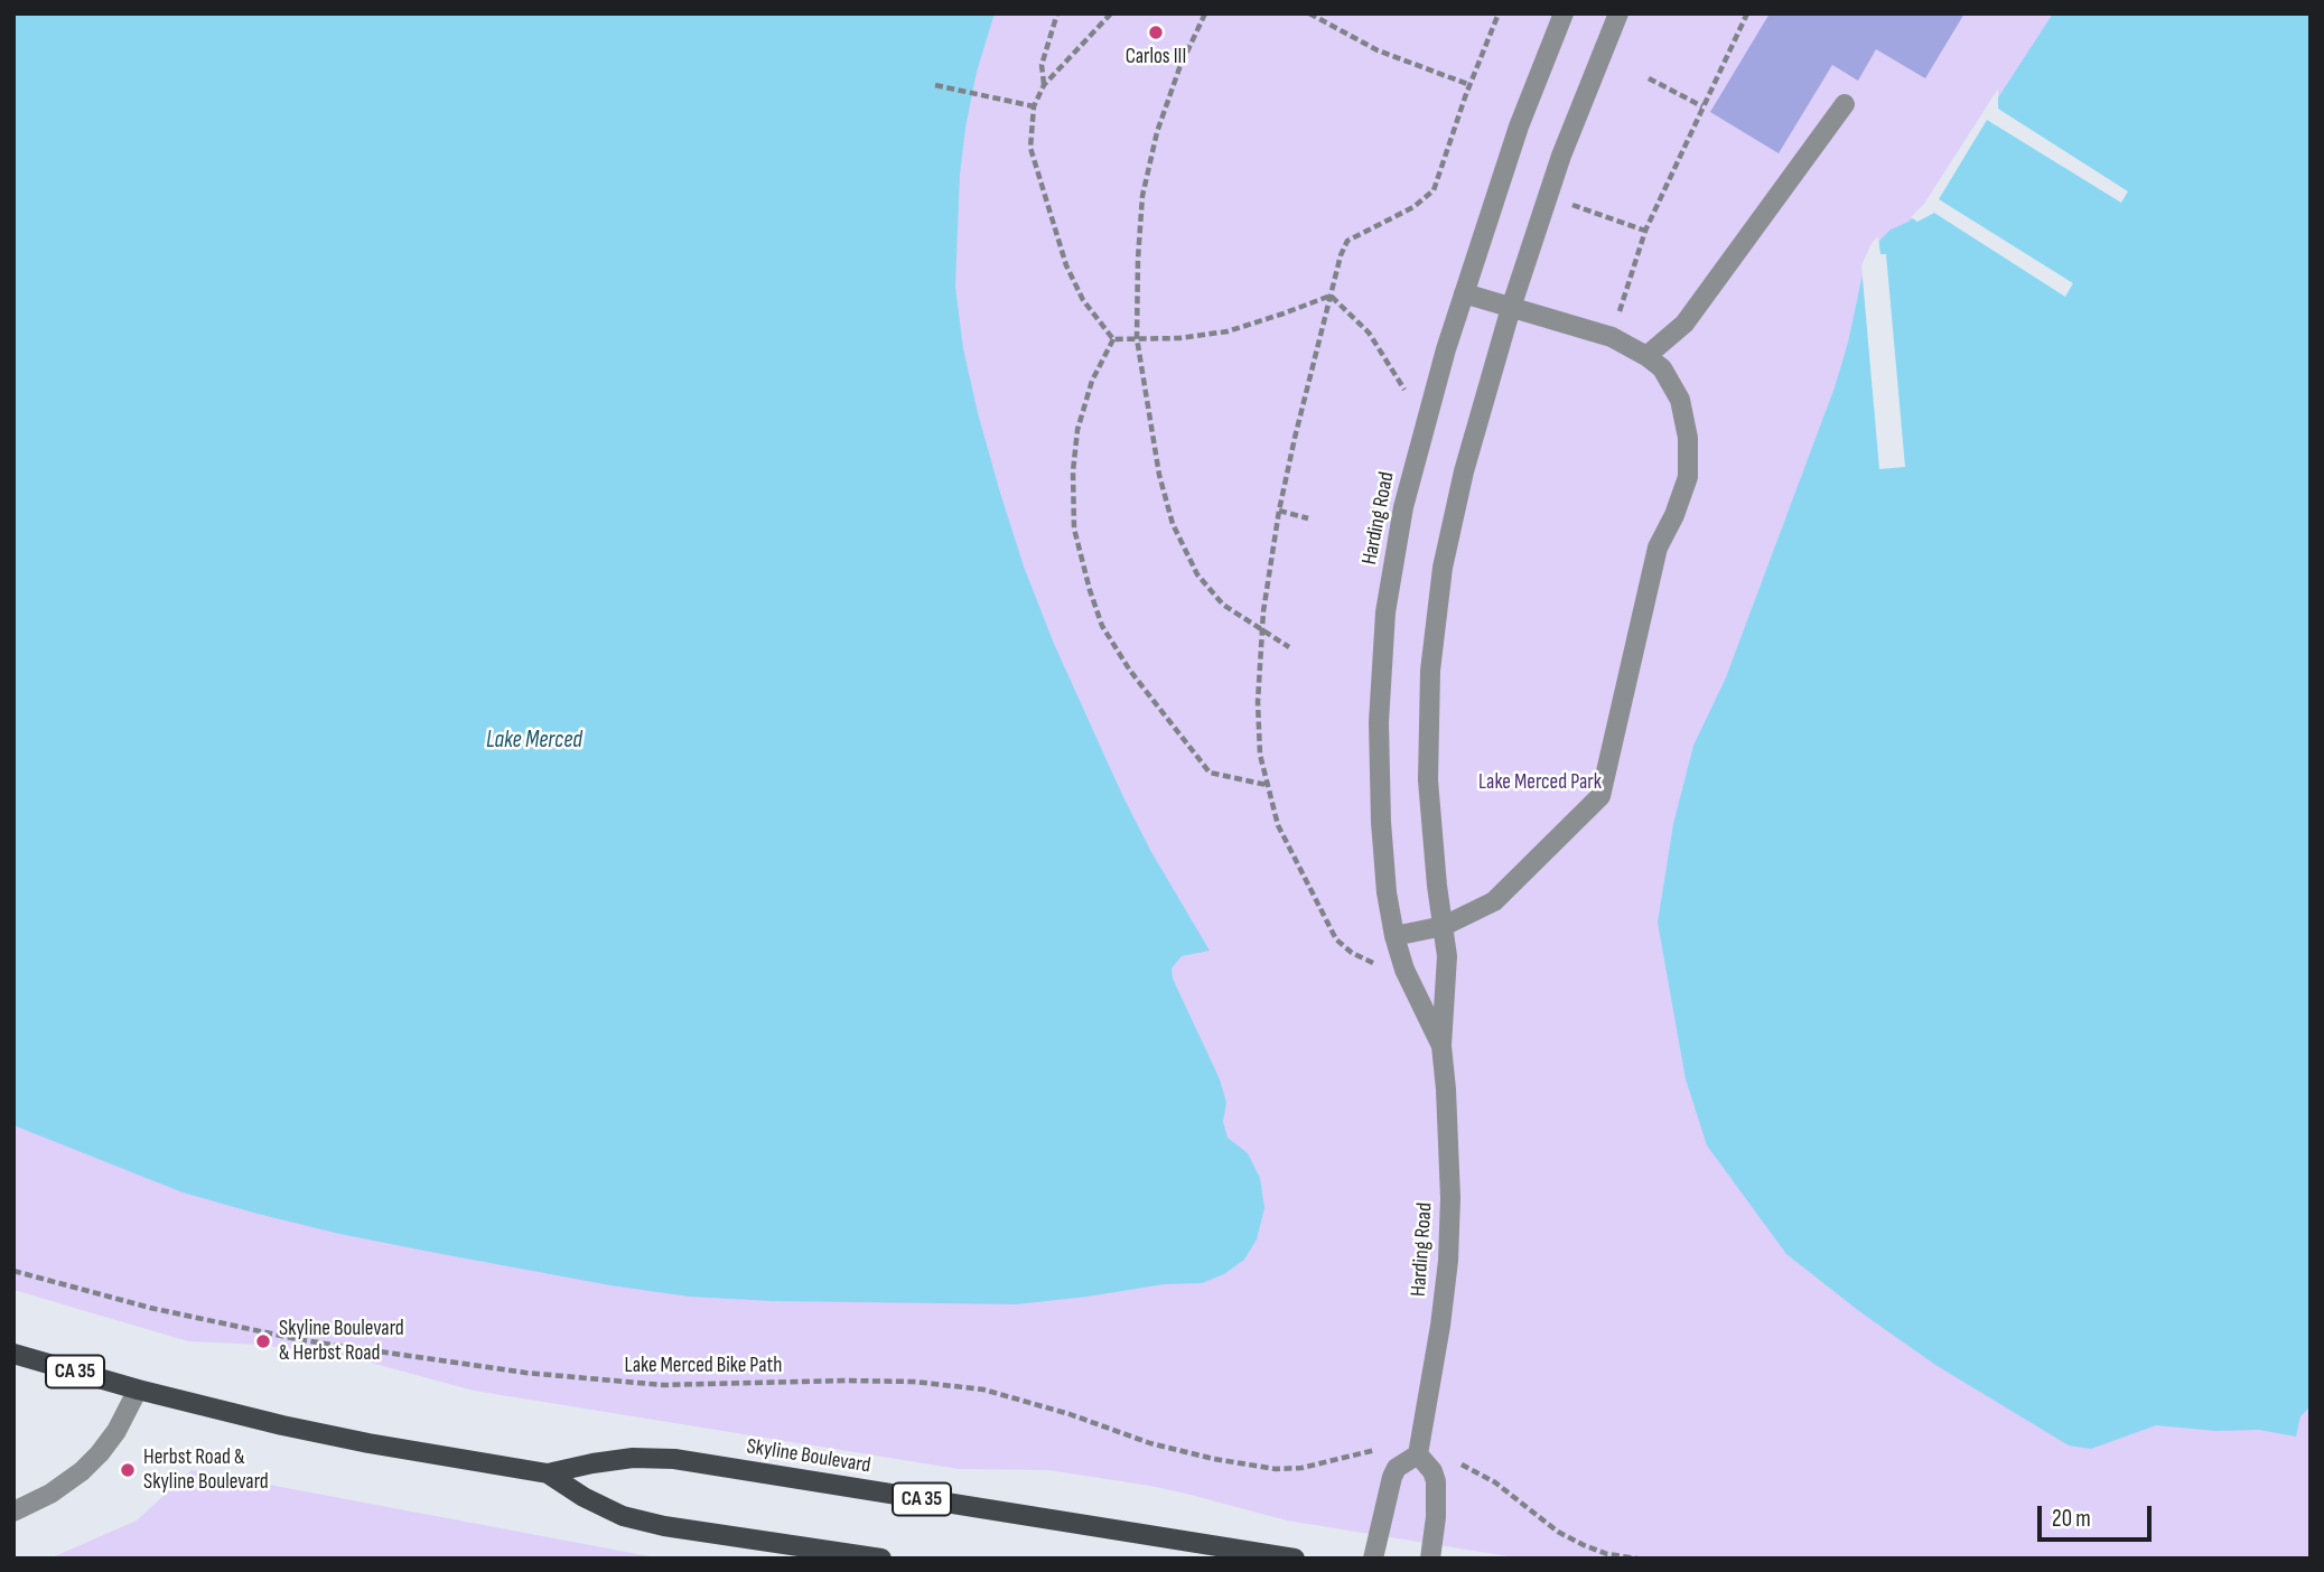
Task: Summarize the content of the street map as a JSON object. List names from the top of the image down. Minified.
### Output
{"streets":{"main road":["CA 35","Skyline Boulevard"],"street":["Harding Road"],"path":["Lake Merced Bike Path"]},"water":["Lake Merced"],"parks":["Lake Merced Park"],"places":["Carlos III","Skyline Boulevard & Herbst Road","Herbst Road & Skyline Boulevard"],"scale_bar":"20 m"}
